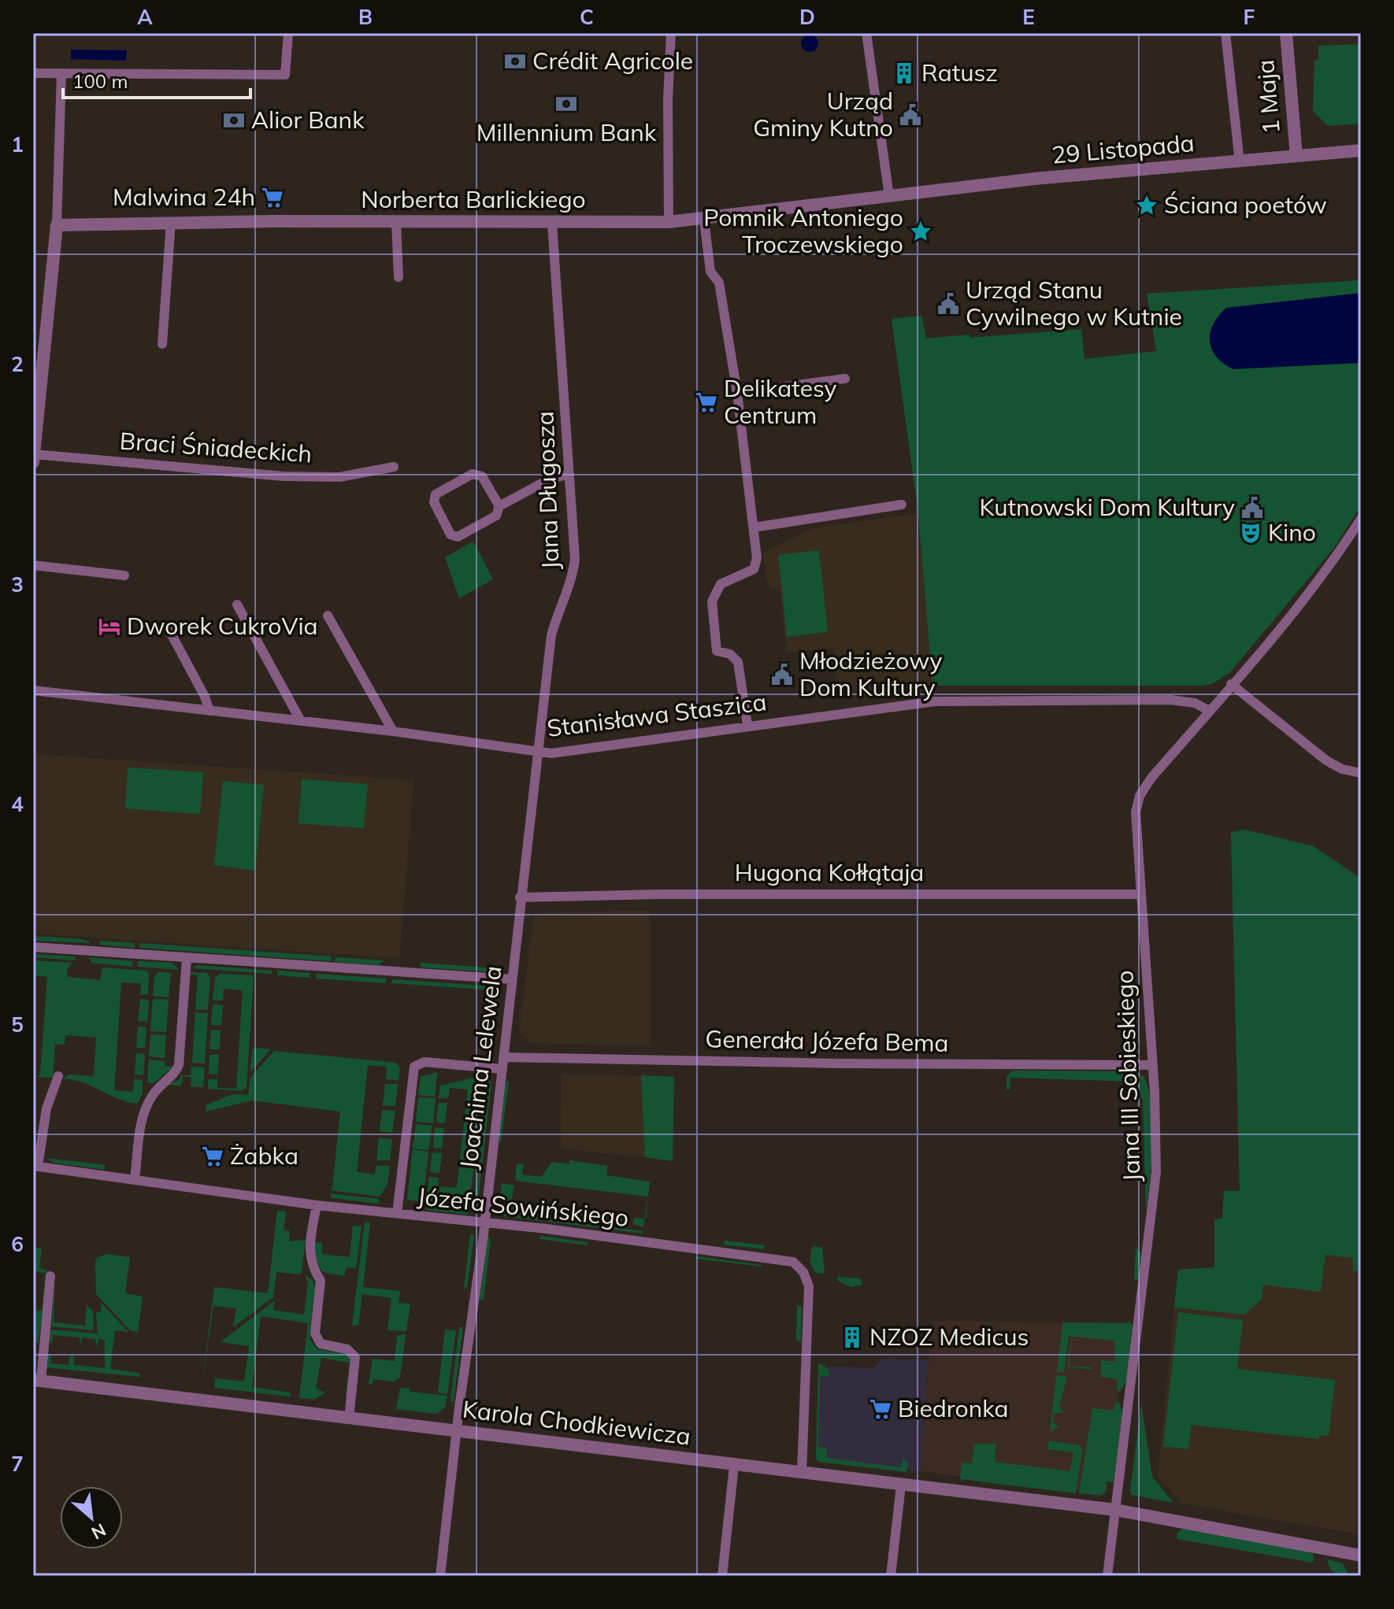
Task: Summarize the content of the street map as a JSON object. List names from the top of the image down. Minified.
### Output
{"streets":{"street":["1 Maja","29 Listopada","Norberta Barlickiego","Braci Śniadeckich","Jana Długosza","Stanisława Staszica","Hugona Kołłątaja","Generała Józefa Bema","Joachima Lelewela","Jana III Sobieskiego","Józefa Sowińskiego","Karola Chodkiewicza"]},"crossings":[["1 Maja","29 Listopada"],["29 Listopada","Norberta Barlickiego"],["Norberta Barlickiego","Jana Długosza"],["Jana Długosza","Stanisława Staszica"],["Jana Długosza","Joachima Lelewela"],["Stanisława Staszica","Joachima Lelewela"],["Stanisława Staszica","Jana III Sobieskiego"],["Hugona Kołłątaja","Joachima Lelewela"],["Hugona Kołłątaja","Jana III Sobieskiego"],["Generała Józefa Bema","Joachima Lelewela"],["Generała Józefa Bema","Jana III Sobieskiego"],["Joachima Lelewela","Józefa Sowińskiego"],["Joachima Lelewela","Karola Chodkiewicza"],["Jana III Sobieskiego","Karola Chodkiewicza"],["Józefa Sowińskiego","Karola Chodkiewicza"]],"places":{"bank":["Crédit Agricole","Millennium Bank","Alior Bank"],"building":["Ratusz","NZOZ Medicus"],"public building":["Urząd Gminy Kutno","Urząd Stanu Cywilnego w Kutnie","Kutnowski Dom Kultury","Młodzieżowy Dom Kultury"],"supermarket":["Malwina 24h","Delikatesy Centrum","Żabka","Biedronka"],"place":["Ściana poetów","Pomnik Antoniego Troczewskiego"],"theatre":["Kino"],"hotel":["Dworek CukroVia"]},"scale_bar":"100 m","north":"bottom right","grid":{"columns":["A","B","C","D","E","F"],"rows":["1","2","3","4","5","6","7"]}}
